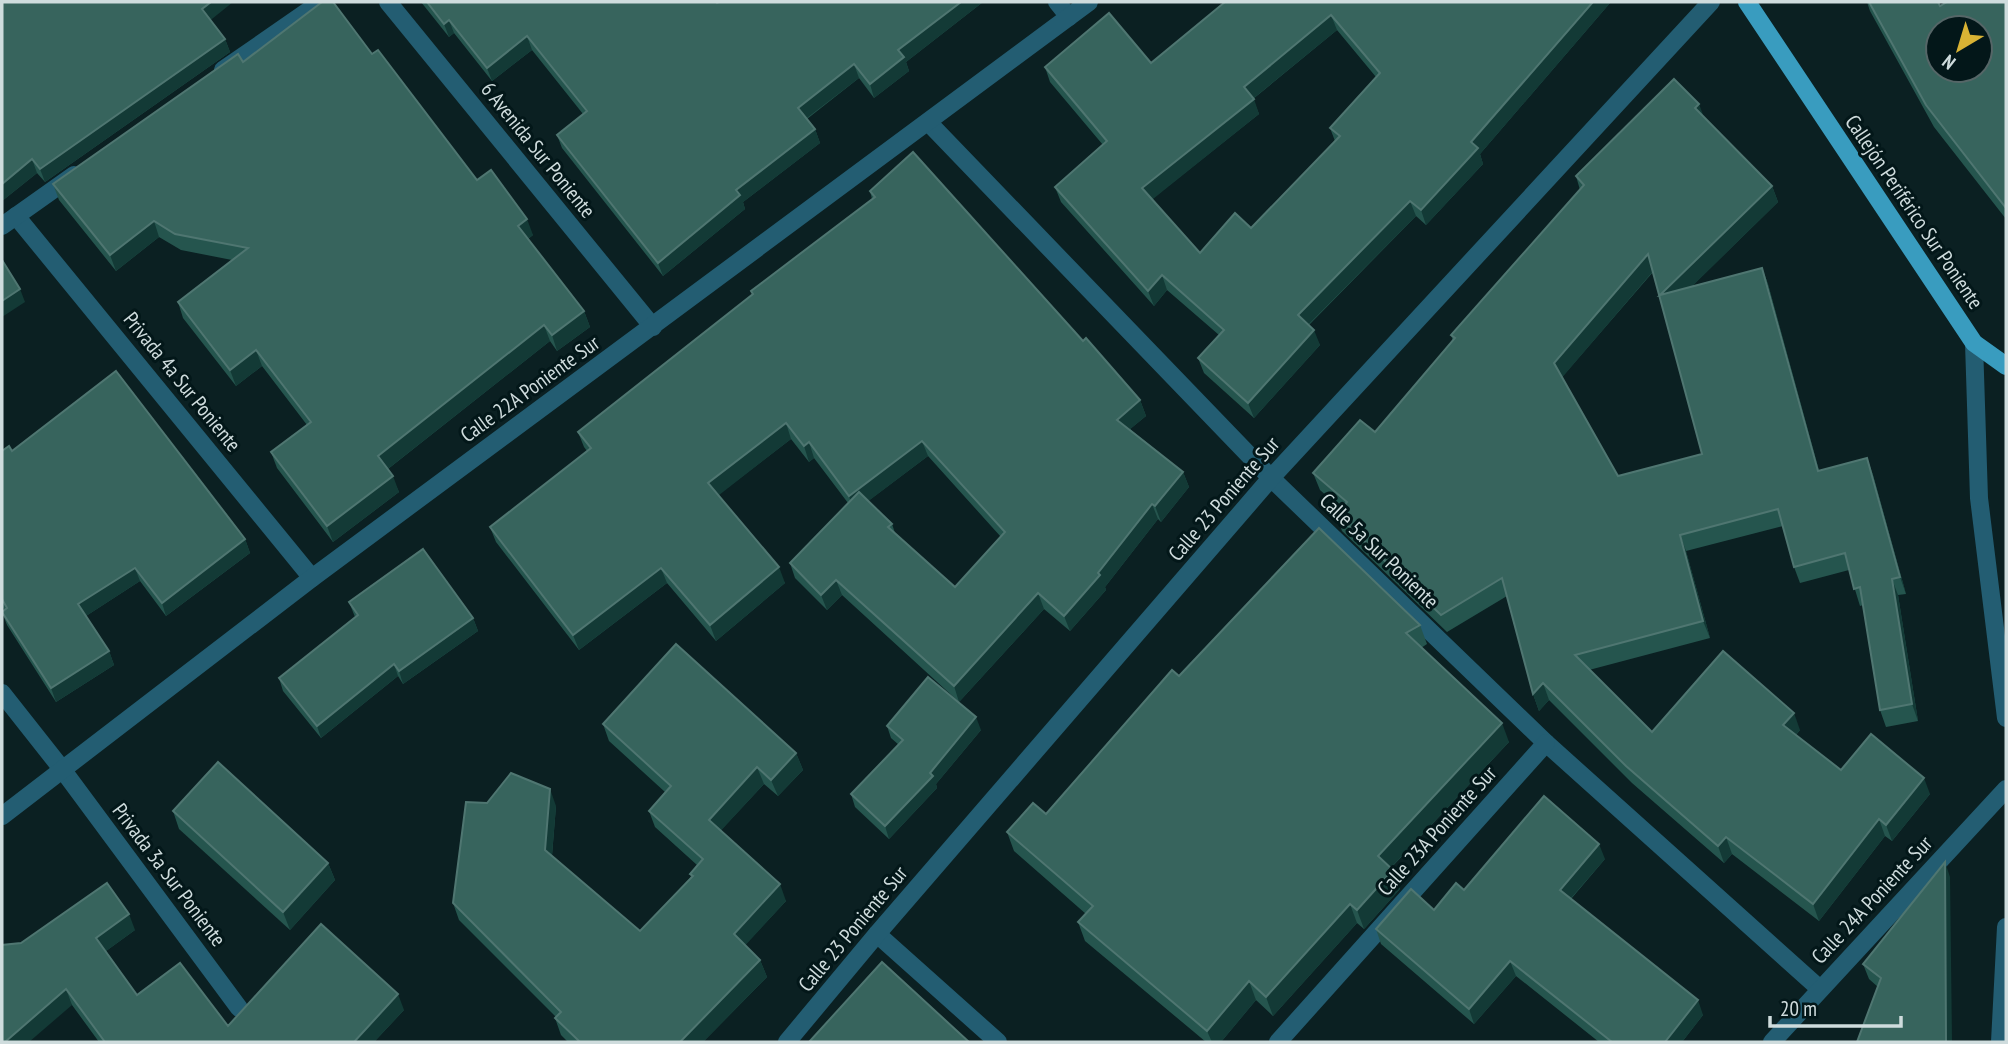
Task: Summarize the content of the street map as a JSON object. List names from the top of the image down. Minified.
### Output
{"streets":{"main road":["Callejón Periférico Sur Poniente"],"street":["6 Avenida Sur Poniente","Privada 4a Sur Poniente","Calle 22A Poniente Sur","Calle 23 Poniente Sur","Calle 5a Sur Poniente","Calle 23A Poniente Sur","Privada 3a Sur Poniente","Calle 24A Poniente Sur"]},"crossings":[["6 Avenida Sur Poniente","Calle 22A Poniente Sur"],["Privada 4a Sur Poniente","Calle 22A Poniente Sur"],["Calle 22A Poniente Sur","Calle 5a Sur Poniente"],["Calle 22A Poniente Sur","Privada 3a Sur Poniente"],["Calle 23 Poniente Sur","Calle 5a Sur Poniente"],["Calle 5a Sur Poniente","Calle 23A Poniente Sur"],["Calle 5a Sur Poniente","Calle 24A Poniente Sur"]],"scale_bar":"20 m","north":"bottom left"}
